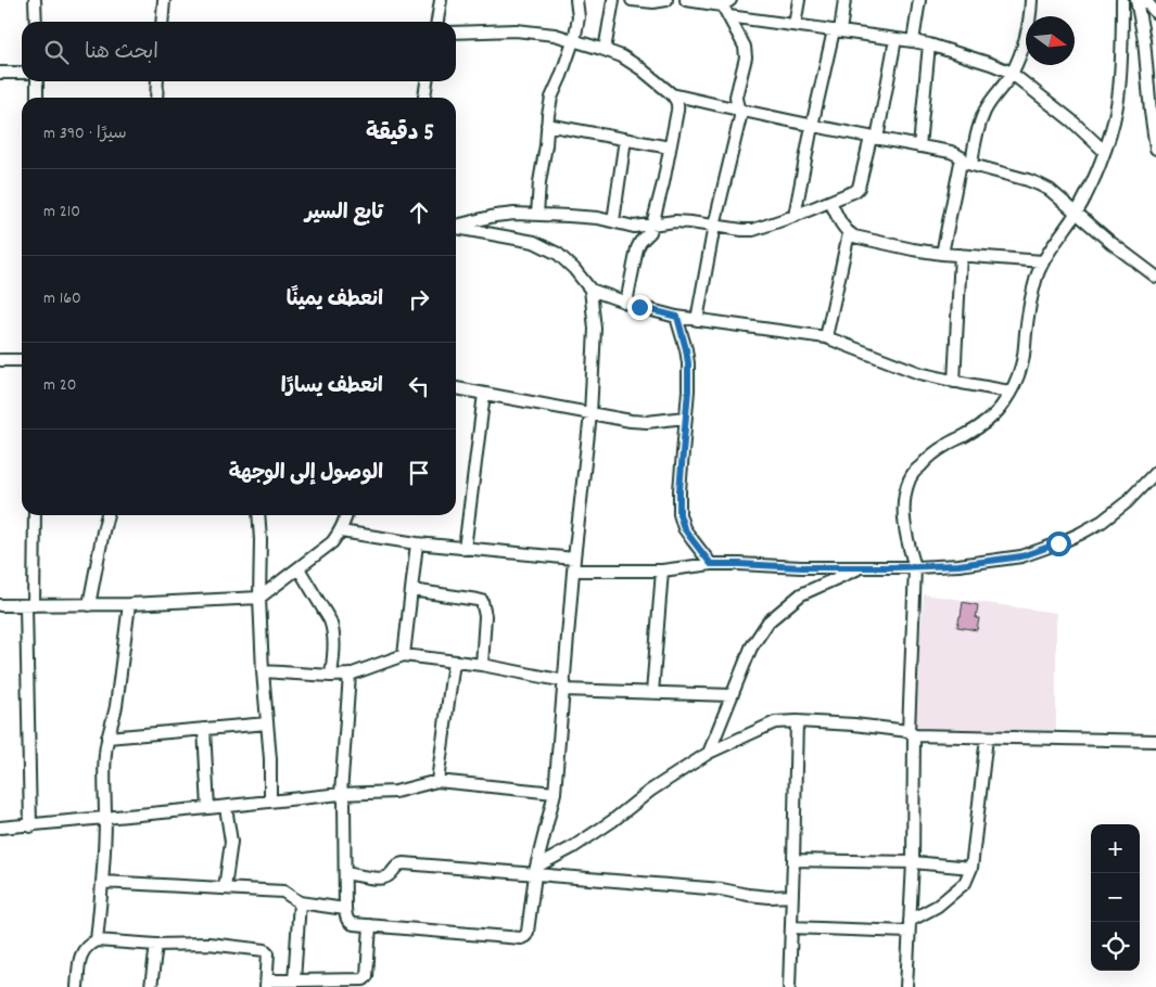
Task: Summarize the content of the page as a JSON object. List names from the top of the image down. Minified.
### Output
{"north":"right","page":{"search":"ابحث هنا","heading":["5 دقيقة","سيرًا · 390 m"],"list":[["تابع السير","210 m"],["انعطف يمينًا","160 m"],["انعطف يسارًا","20 m"],"الوصول إلى الوجهة"],"map_buttons":["+","−"]}}
